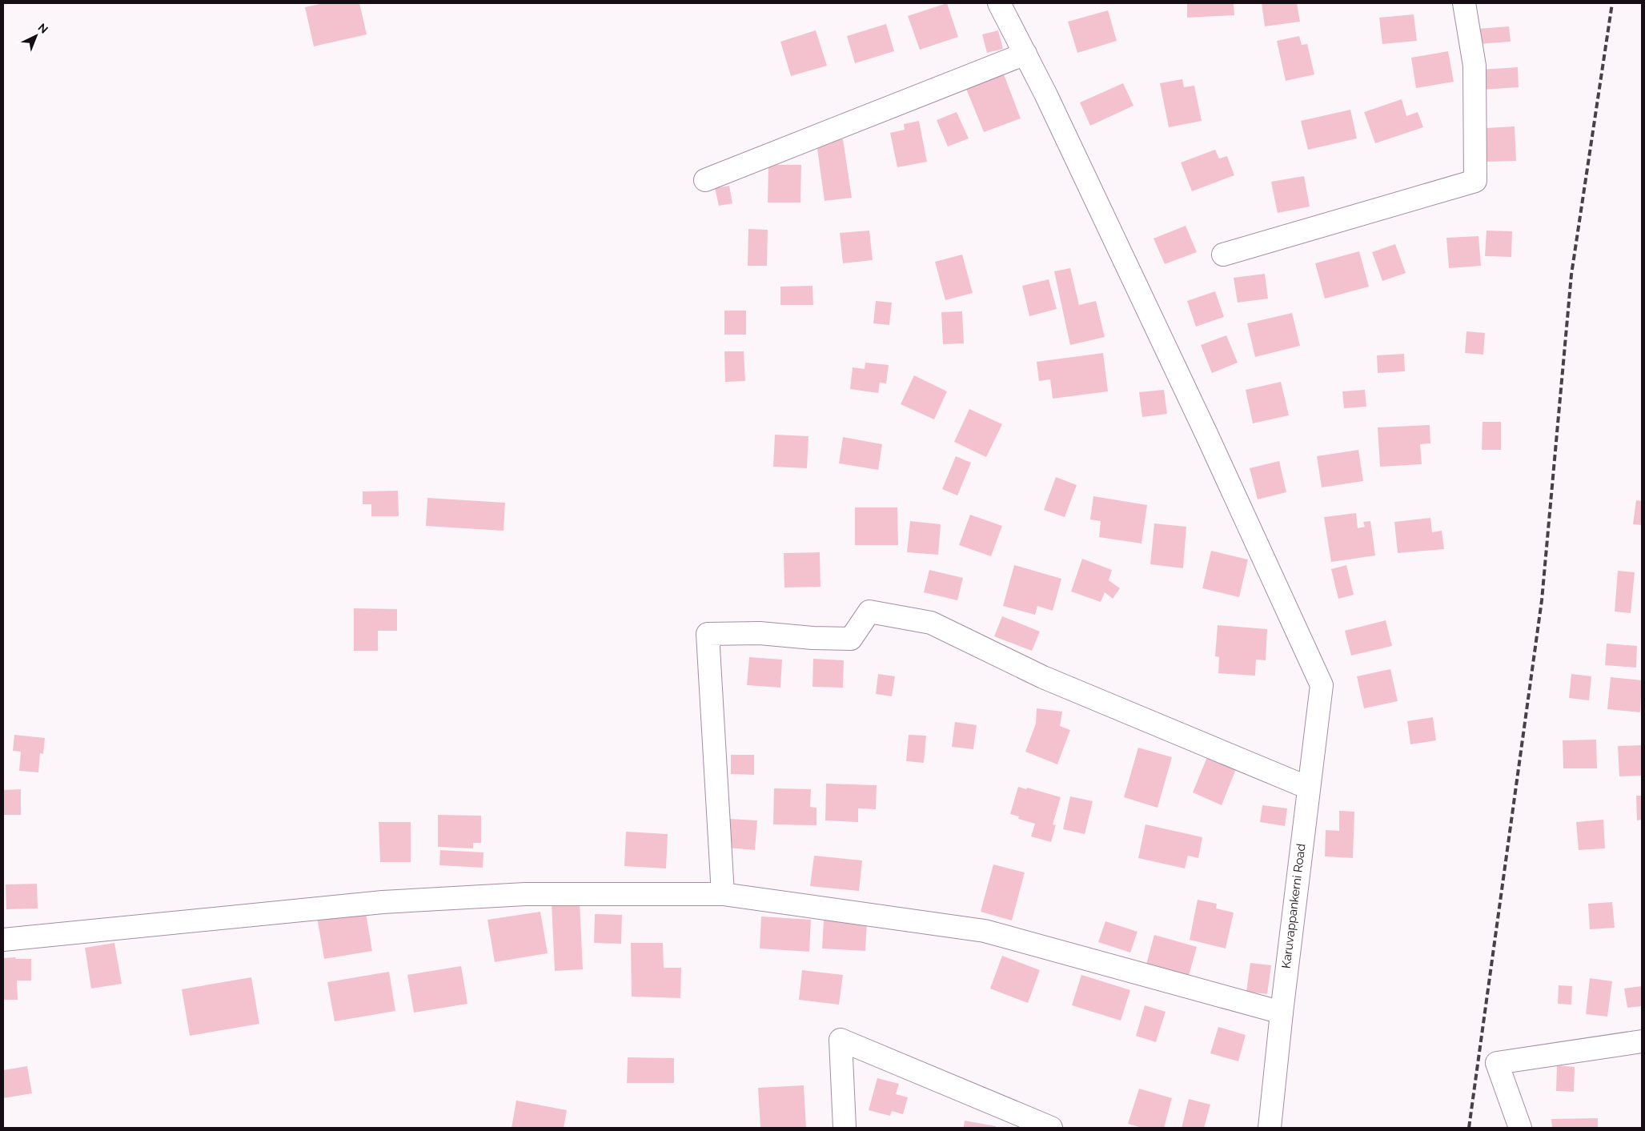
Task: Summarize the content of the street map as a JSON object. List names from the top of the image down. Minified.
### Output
{"streets":{"street":["Karuvappankerni Road"]},"north":"top right"}
